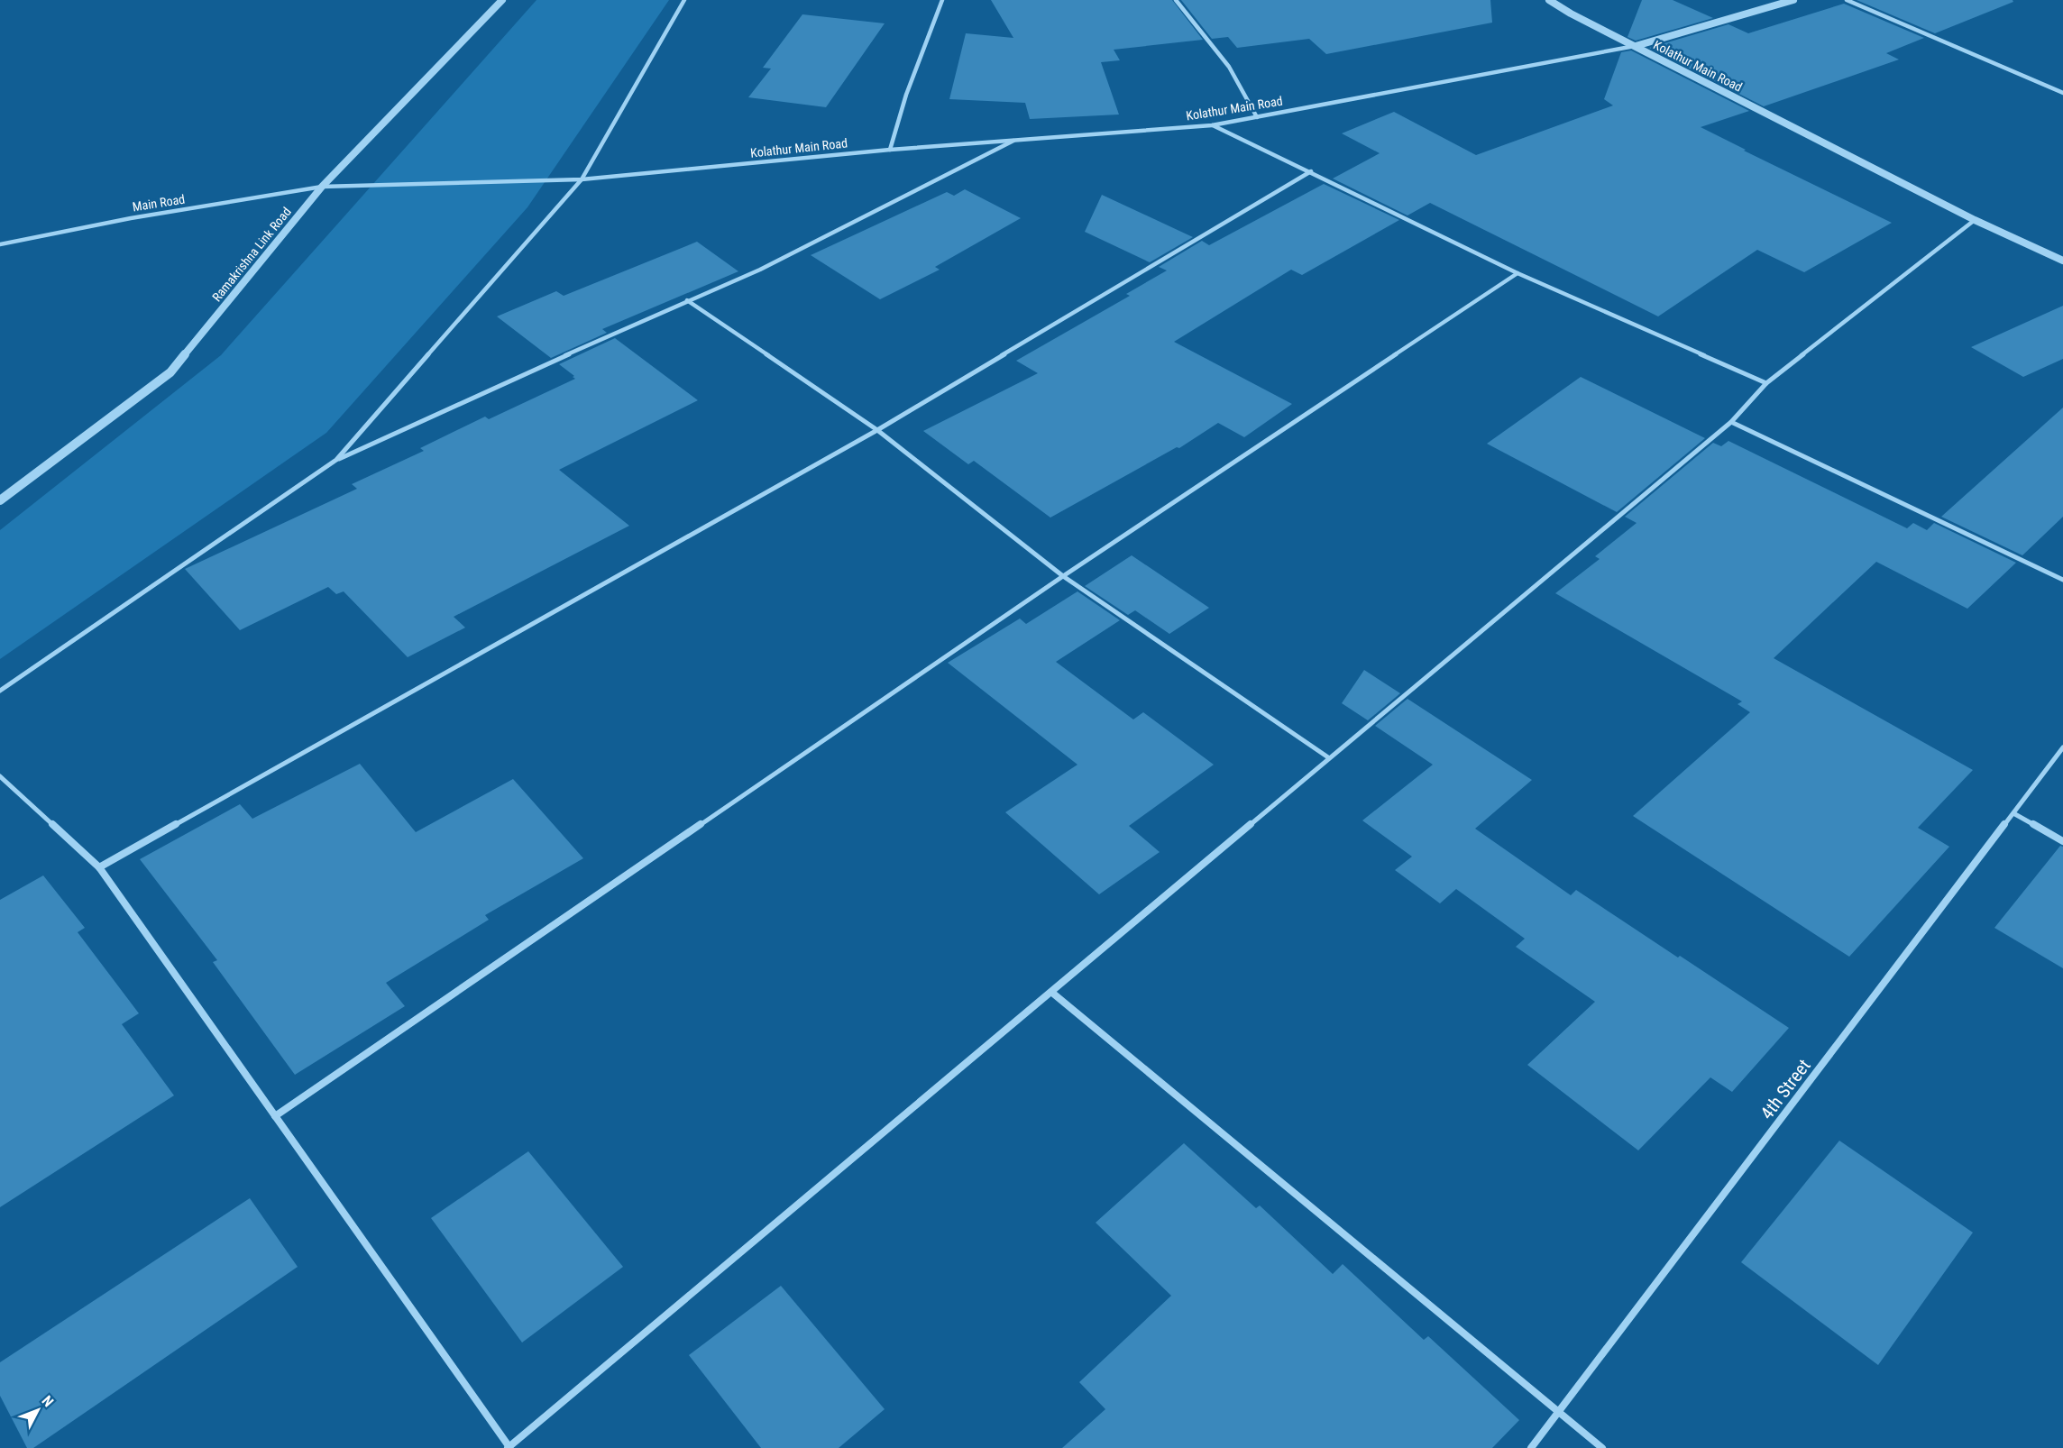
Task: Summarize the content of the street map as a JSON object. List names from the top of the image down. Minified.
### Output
{"streets":{"street":["Kolathur Main Road","Main Road","Ramakrishna Link Road","4th Street"]},"crossings":[["Kolathur Main Road","Main Road"],["Kolathur Main Road","Ramakrishna Link Road"],["Main Road","Ramakrishna Link Road"]],"north":"top right"}
